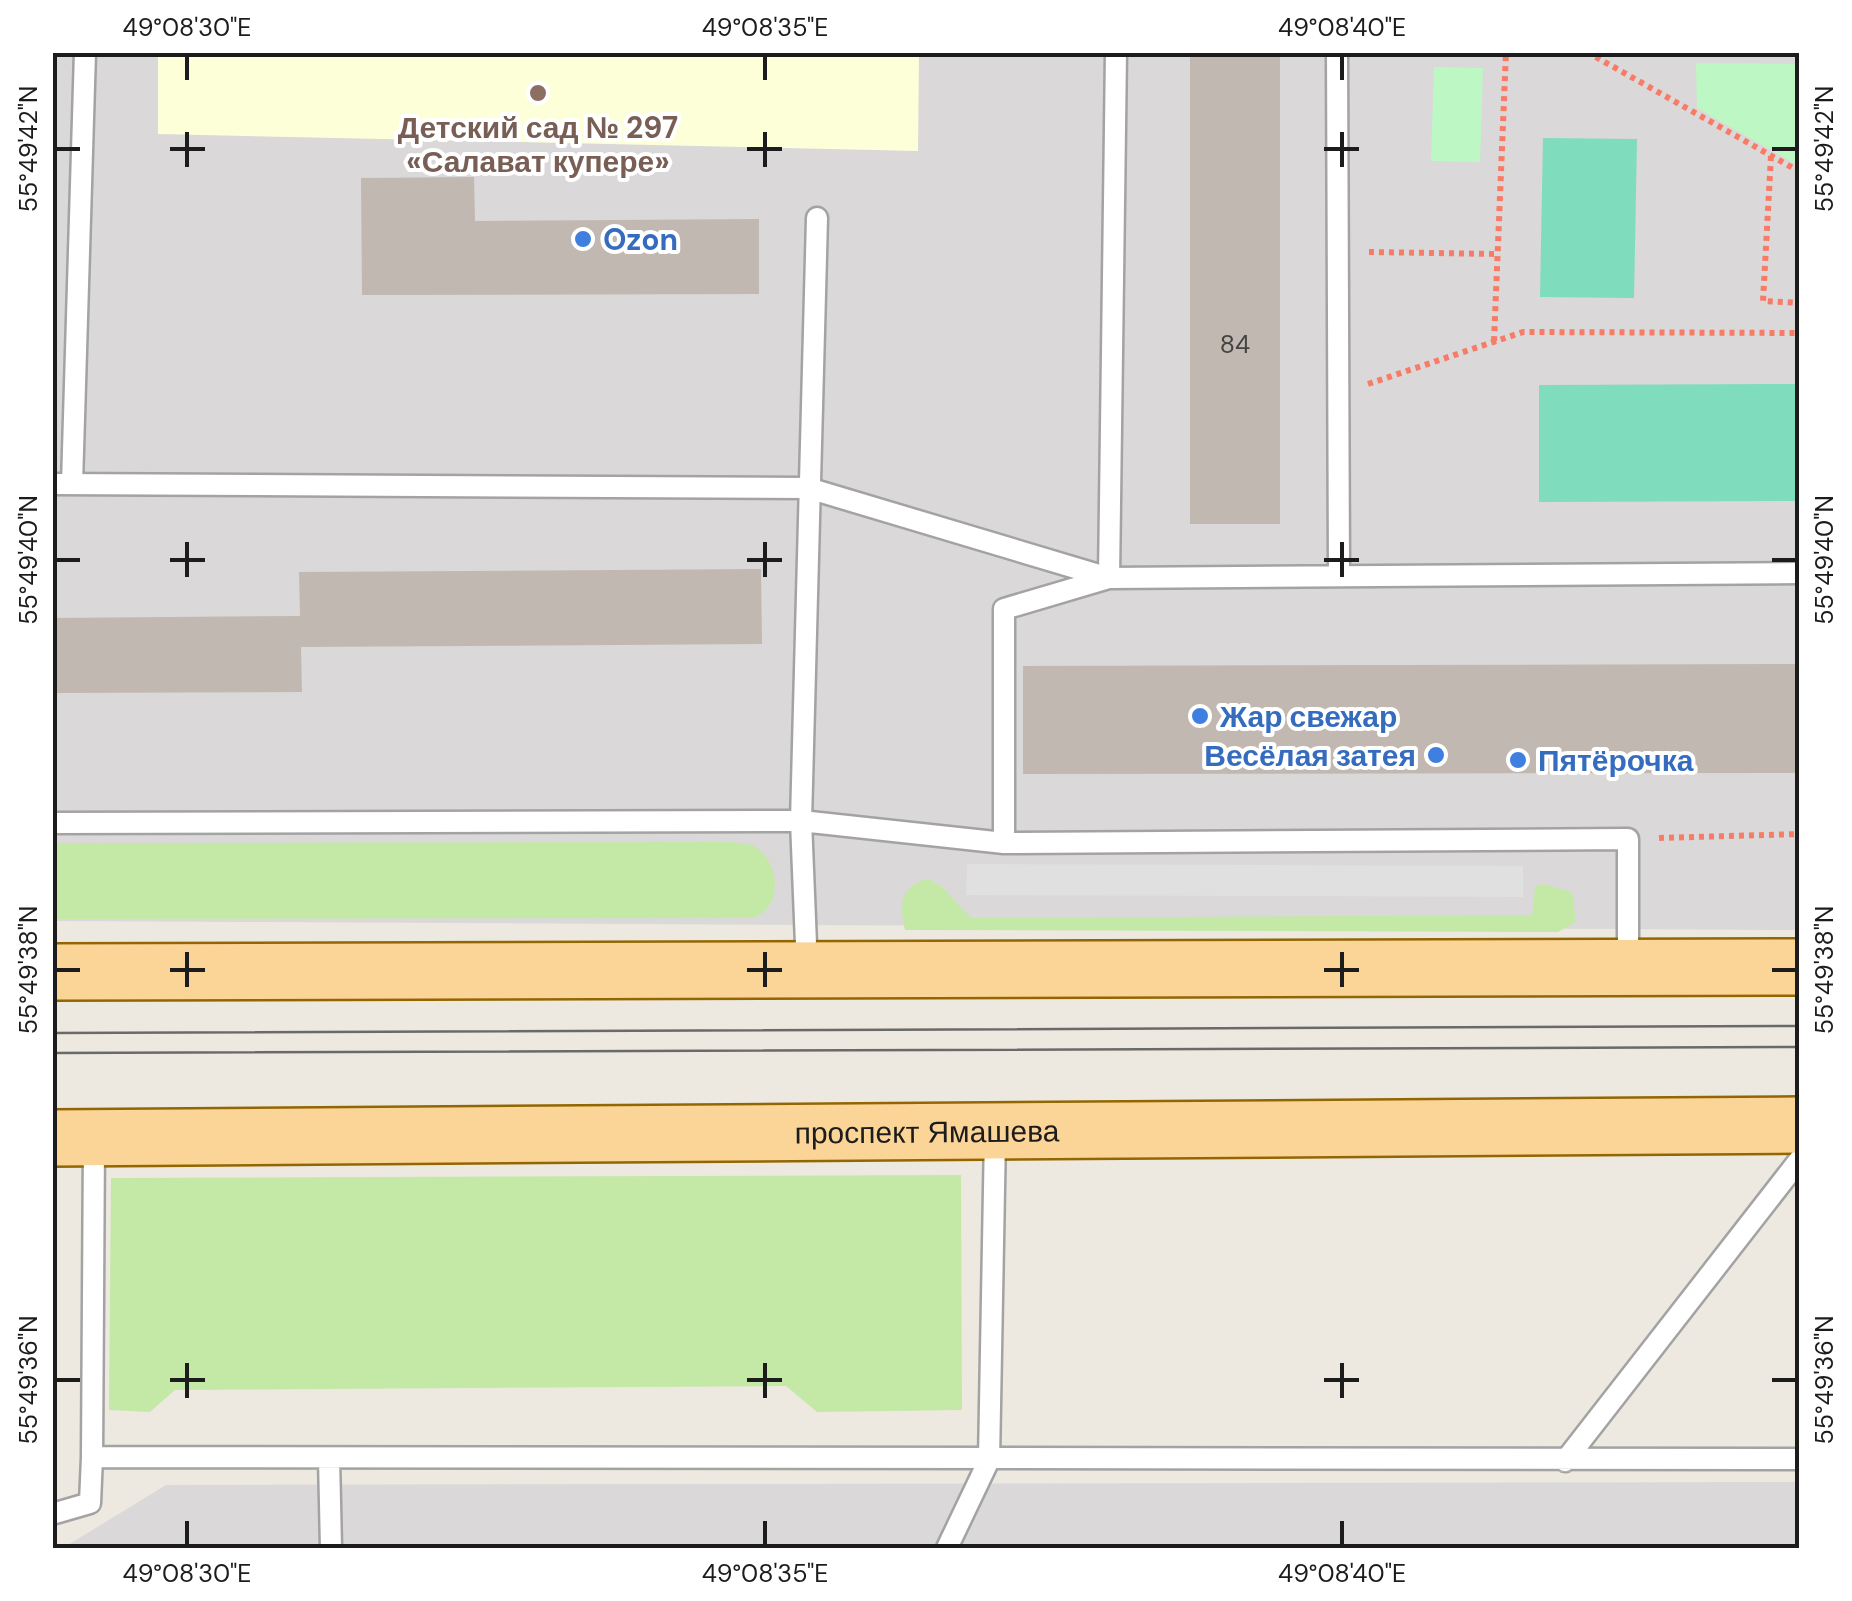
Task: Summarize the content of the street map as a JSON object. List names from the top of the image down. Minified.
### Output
{"streets":{"main road":["проспект Ямашева"]},"places":["Детский сад № 297 «Салават купере»","Ozon","Жар свежар","Весёлая затея","Пятёрочка"],"house_numbers":["84"],"coordinates":["49°08'30\"E","49°08'35\"E","49°08'40\"E","55°49'42\"N","55°49'40\"N","55°49'38\"N","55°49'36\"N"]}
